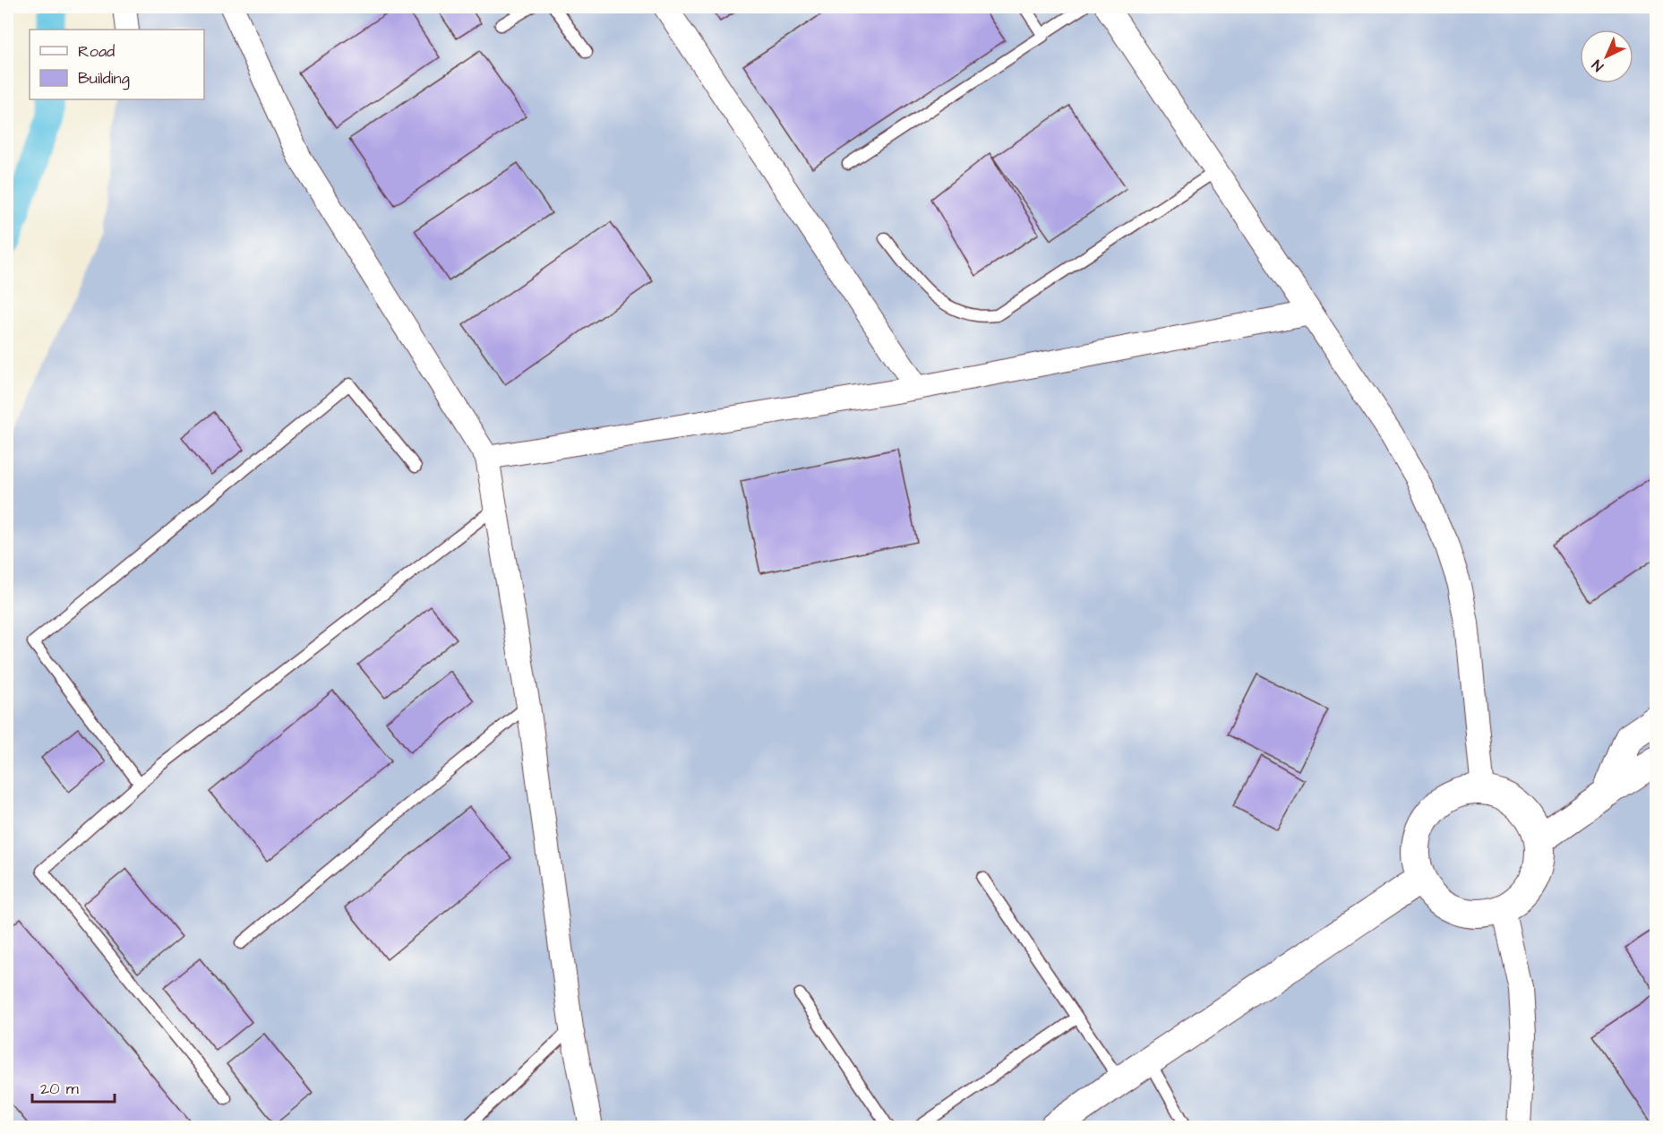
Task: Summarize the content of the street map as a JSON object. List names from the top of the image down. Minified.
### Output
{"legend":["Road","Building"],"scale_bar":"20 m","north":"bottom left"}
